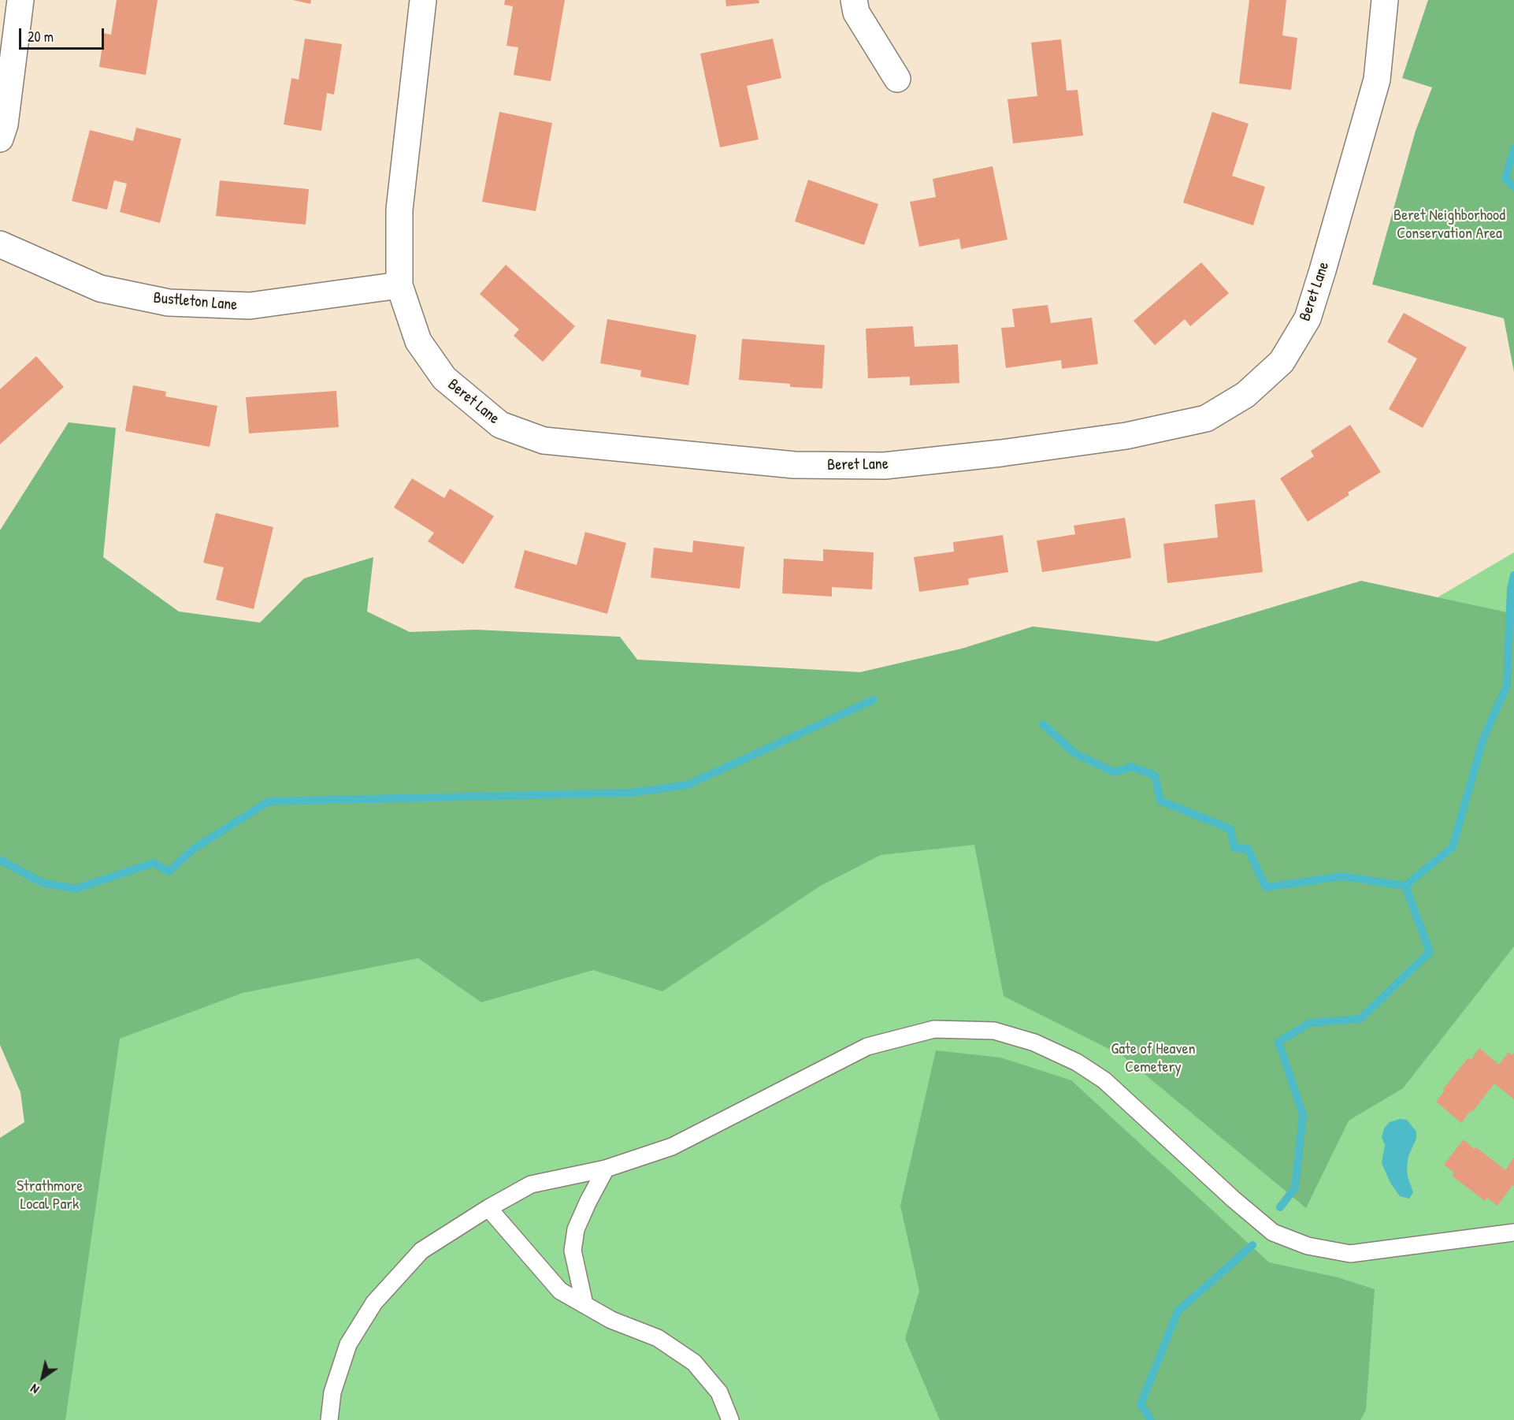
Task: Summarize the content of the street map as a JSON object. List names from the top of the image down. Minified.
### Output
{"streets":{"street":["Beret Lane","Bustleton Lane"]},"crossings":[["Beret Lane","Bustleton Lane"]],"parks":["Beret Neighborhood Conservation Area","Gate of Heaven Cemetery","Strathmore Local Park"],"scale_bar":"20 m","north":"bottom left"}
